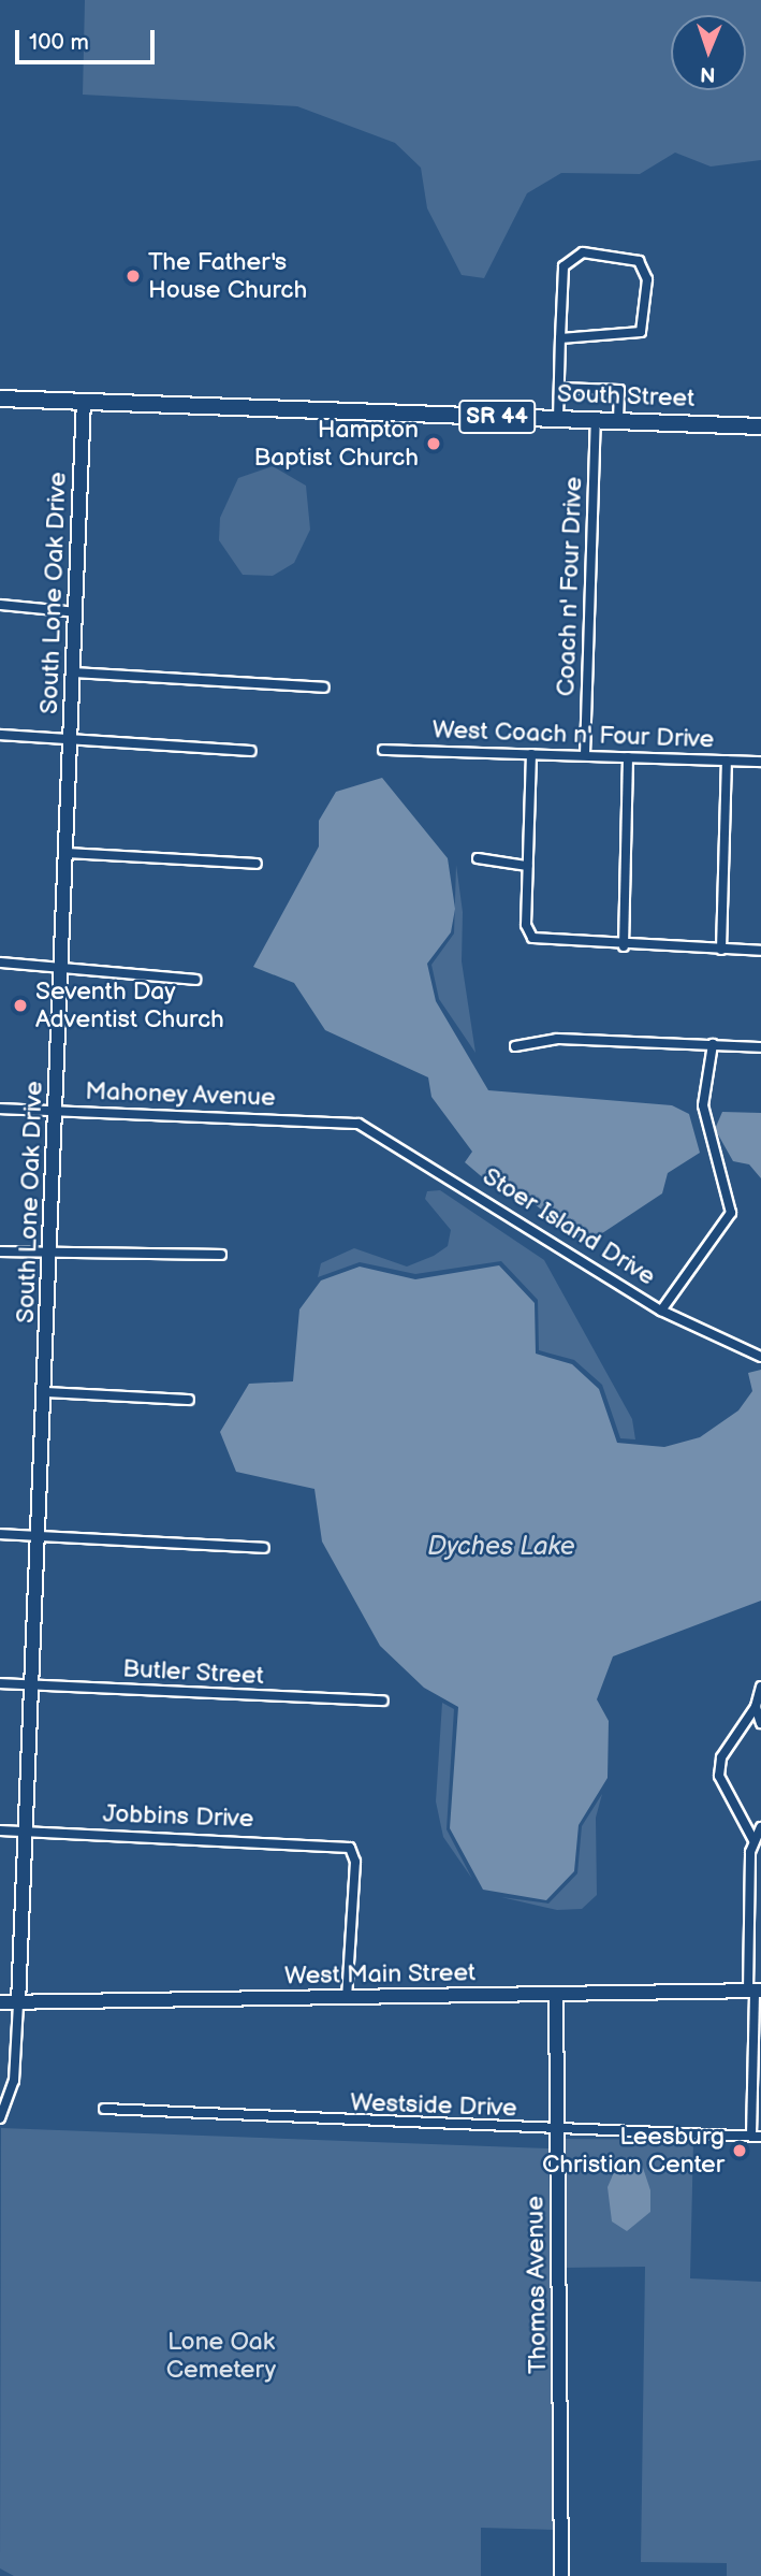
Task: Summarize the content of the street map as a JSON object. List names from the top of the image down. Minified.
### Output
{"streets":{"main road":["South Street","SR 44"],"street":["Coach n' Four Drive","South Lone Oak Drive","West Coach n' Four Drive","Mahoney Avenue","Stoer Island Drive","Butler Street","Jobbins Drive","West Main Street","Westside Drive","Thomas Avenue"]},"crossings":[["South Street","SR 44"],["South Street","Coach n' Four Drive"],["South Street","South Lone Oak Drive"],["SR 44","South Lone Oak Drive"],["Coach n' Four Drive","West Coach n' Four Drive"],["South Lone Oak Drive","Mahoney Avenue"],["South Lone Oak Drive","Butler Street"],["South Lone Oak Drive","Jobbins Drive"],["South Lone Oak Drive","West Main Street"],["Mahoney Avenue","Stoer Island Drive"],["Jobbins Drive","West Main Street"],["West Main Street","Thomas Avenue"],["Westside Drive","Thomas Avenue"]],"water":["Dyches Lake"],"parks":["Lone Oak Cemetery"],"places":["The Father's House Church","Hampton Baptist Church","Seventh Day Adventist Church","Leesburg Christian Center"],"scale_bar":"100 m","north":"bottom"}
